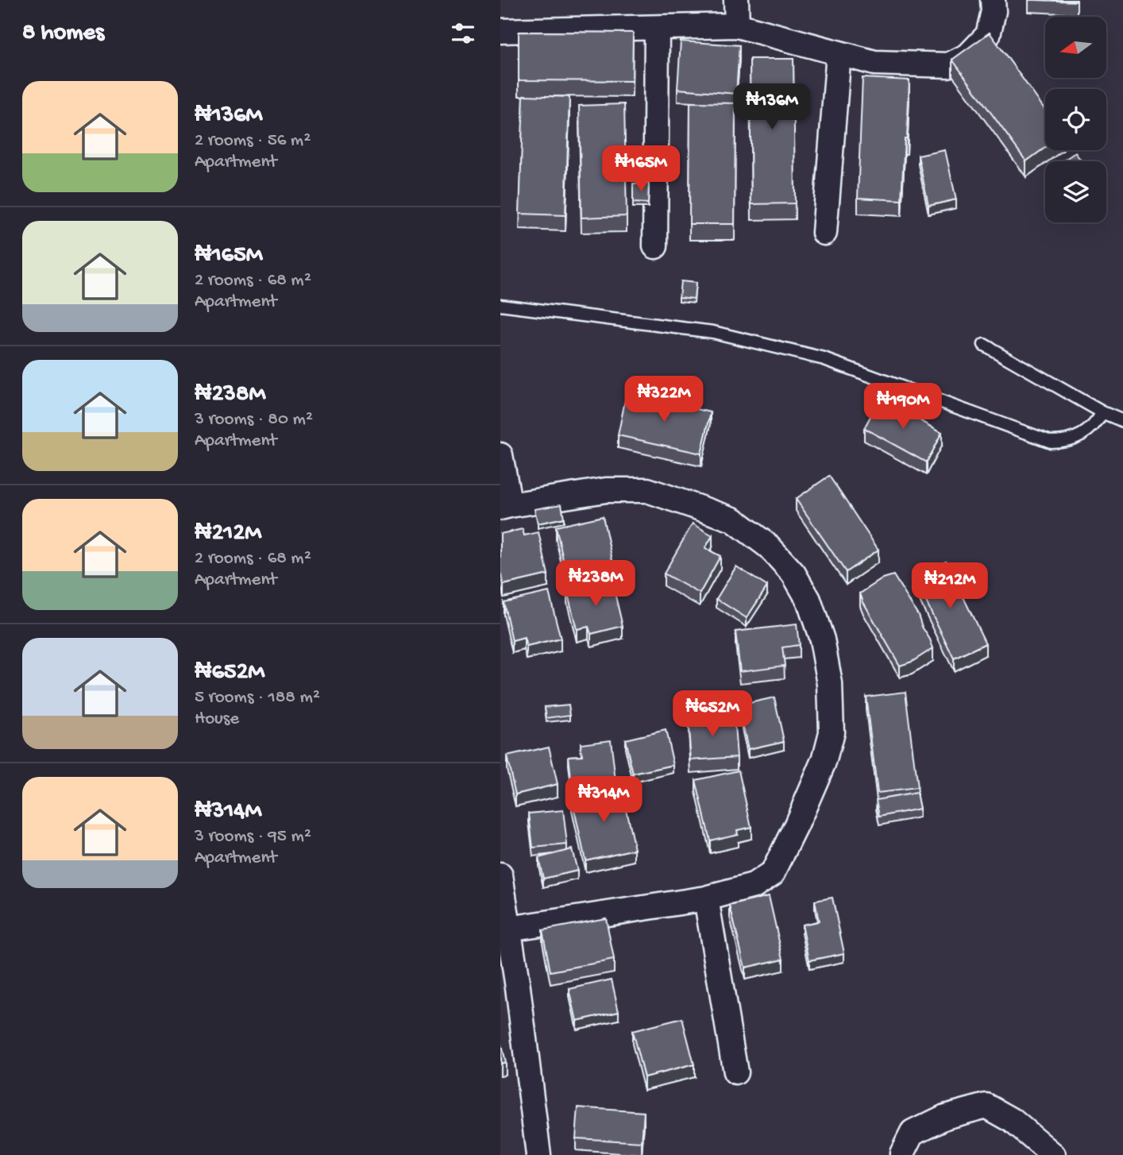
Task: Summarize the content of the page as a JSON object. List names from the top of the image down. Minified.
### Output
{"north":"left","page":{"heading":"8 homes","list":[{"name":"₦136M","note":"2 rooms · 56 m² · Apartment"},{"name":"₦165M","note":"2 rooms · 68 m² · Apartment"},{"name":"₦238M","note":"3 rooms · 80 m² · Apartment"},{"name":"₦212M","note":"2 rooms · 68 m² · Apartment"},{"name":"₦652M","note":"5 rooms · 188 m² · House"},{"name":"₦314M","note":"3 rooms · 95 m² · Apartment"}],"price":["₦136M","₦165M","₦322M","₦190M","₦238M","₦212M","₦652M","₦314M"]}}
